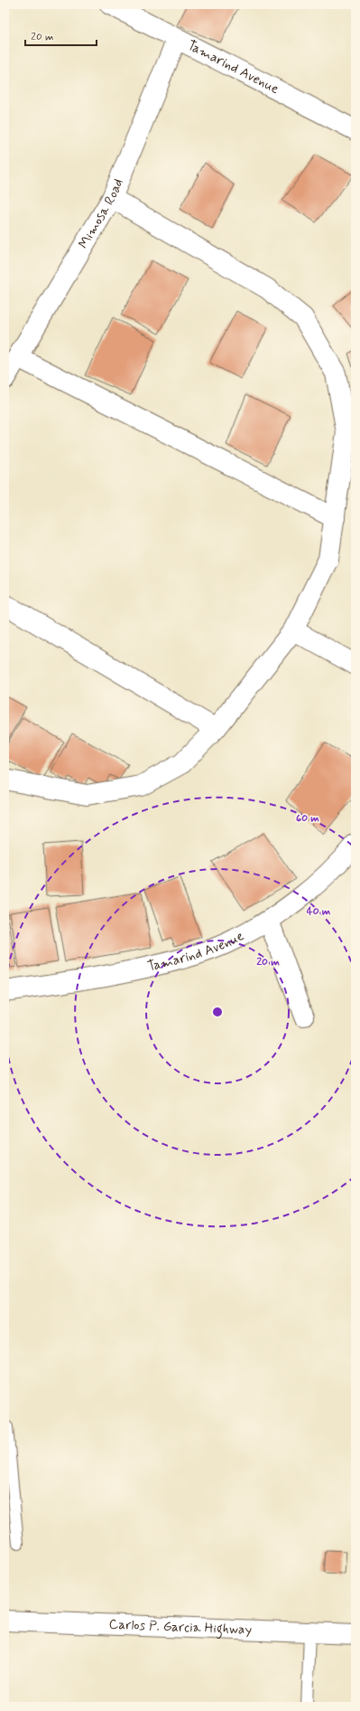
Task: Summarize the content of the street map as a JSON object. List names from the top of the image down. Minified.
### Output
{"streets":{"main road":["Tamarind Avenue","Mimosa Road","Carlos P. Garcia Highway"]},"crossings":[["Tamarind Avenue","Mimosa Road"]],"scale_bar":"20 m","rings":["60 m","40 m","20 m"]}
